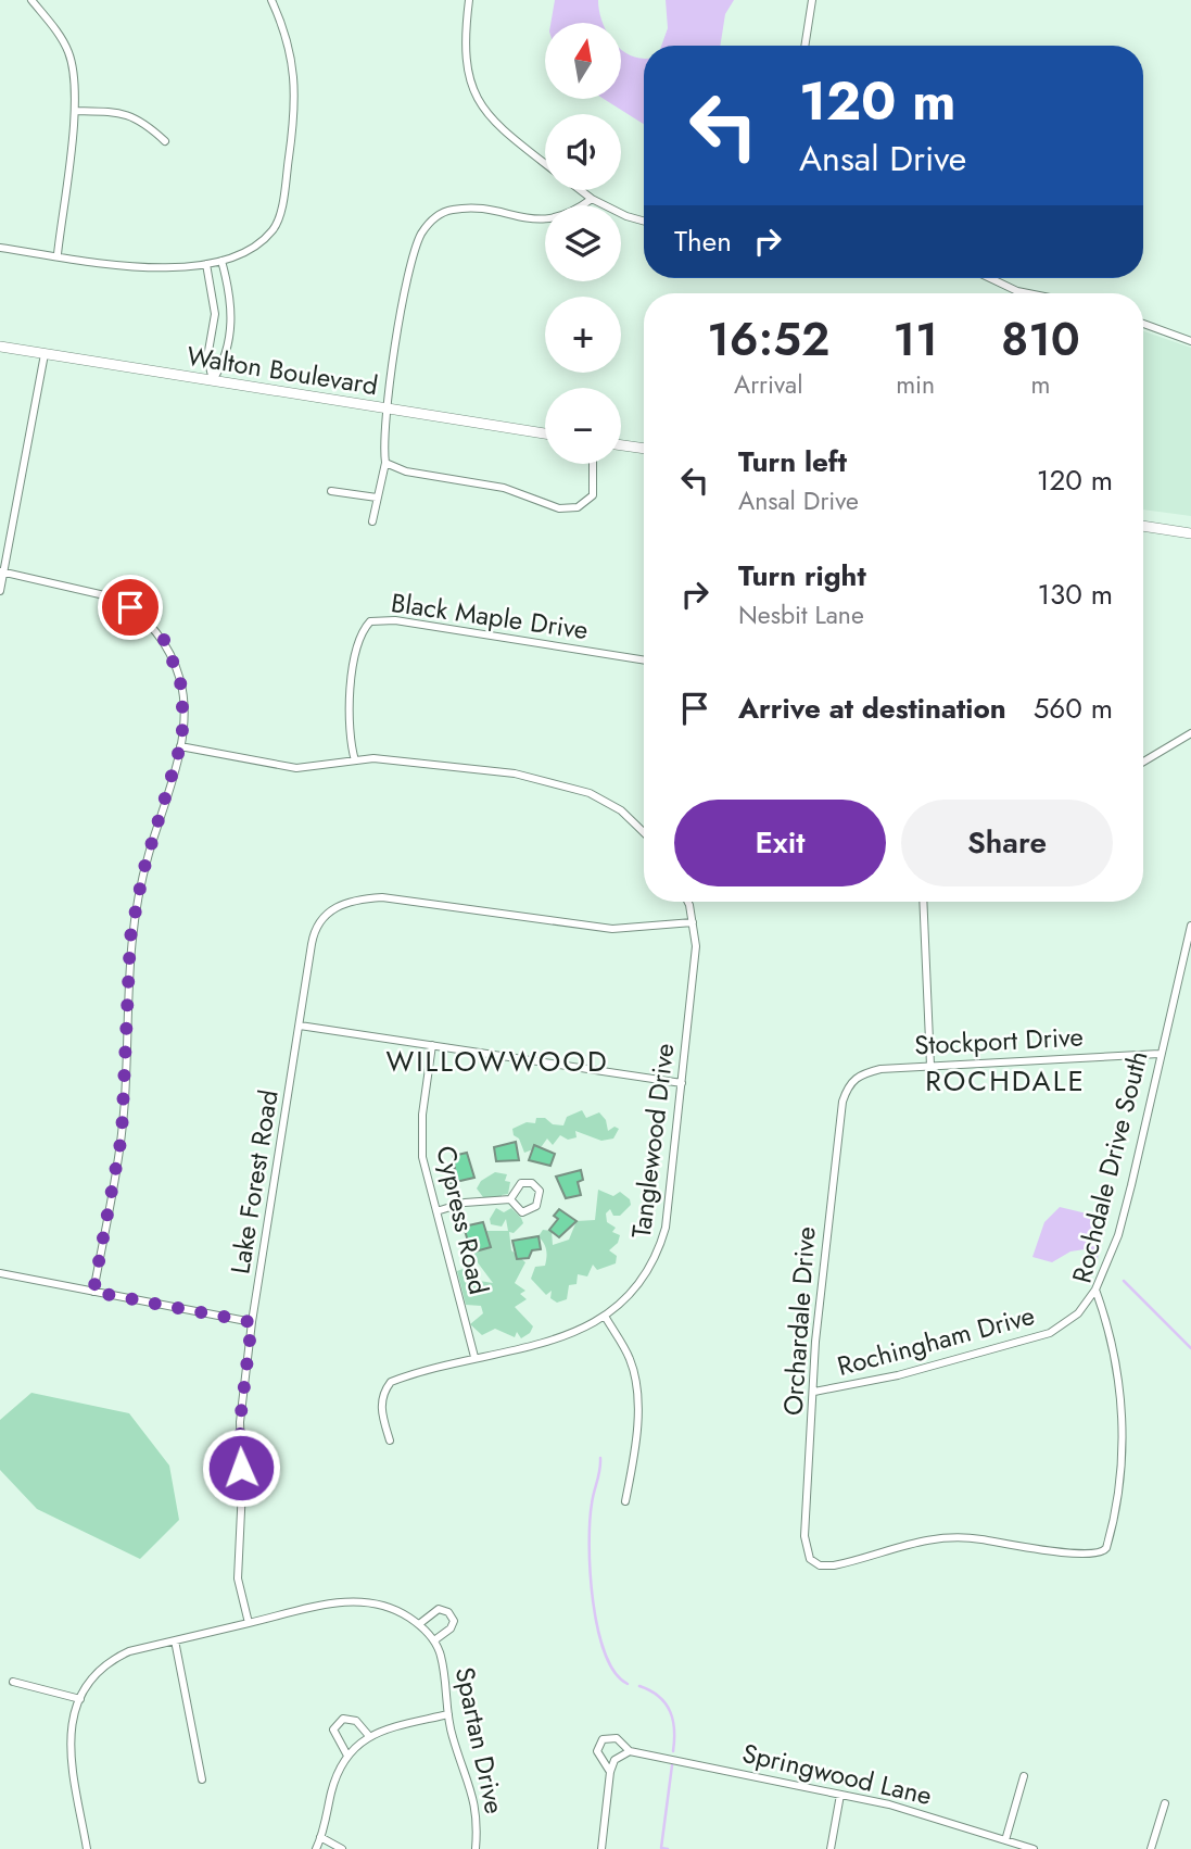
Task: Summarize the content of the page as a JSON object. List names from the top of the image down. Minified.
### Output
{"streets":{"main road":["Walton Boulevard"],"street":["Black Maple Drive","Stockport Drive","Tanglewood Drive","Rochdale Drive South","Lake Forest Road","Cypress Road","Orchardale Drive","Rochingham Drive","Spartan Drive","Springwood Lane"]},"crossings":[["Stockport Drive","Rochdale Drive South"],["Stockport Drive","Orchardale Drive"],["Tanglewood Drive","Lake Forest Road"],["Tanglewood Drive","Cypress Road"],["Rochdale Drive South","Orchardale Drive"],["Rochdale Drive South","Rochingham Drive"],["Lake Forest Road","Spartan Drive"],["Orchardale Drive","Rochingham Drive"]],"districts":["WILLOWWOOD","ROCHDALE"],"north":"top","page":{"map_buttons":["+","−"],"turn":["120 m","Ansal Drive"],"then":"Then","eta":["16:52","Arrival","11","min","810","m"],"list":[{"name":"Turn left","note":"Ansal Drive","value":"120 m"},{"name":"Turn right","note":"Nesbit Lane","value":"130 m"},{"name":"Arrive at destination","value":"560 m"}],"buttons":["Exit","Share"]}}
